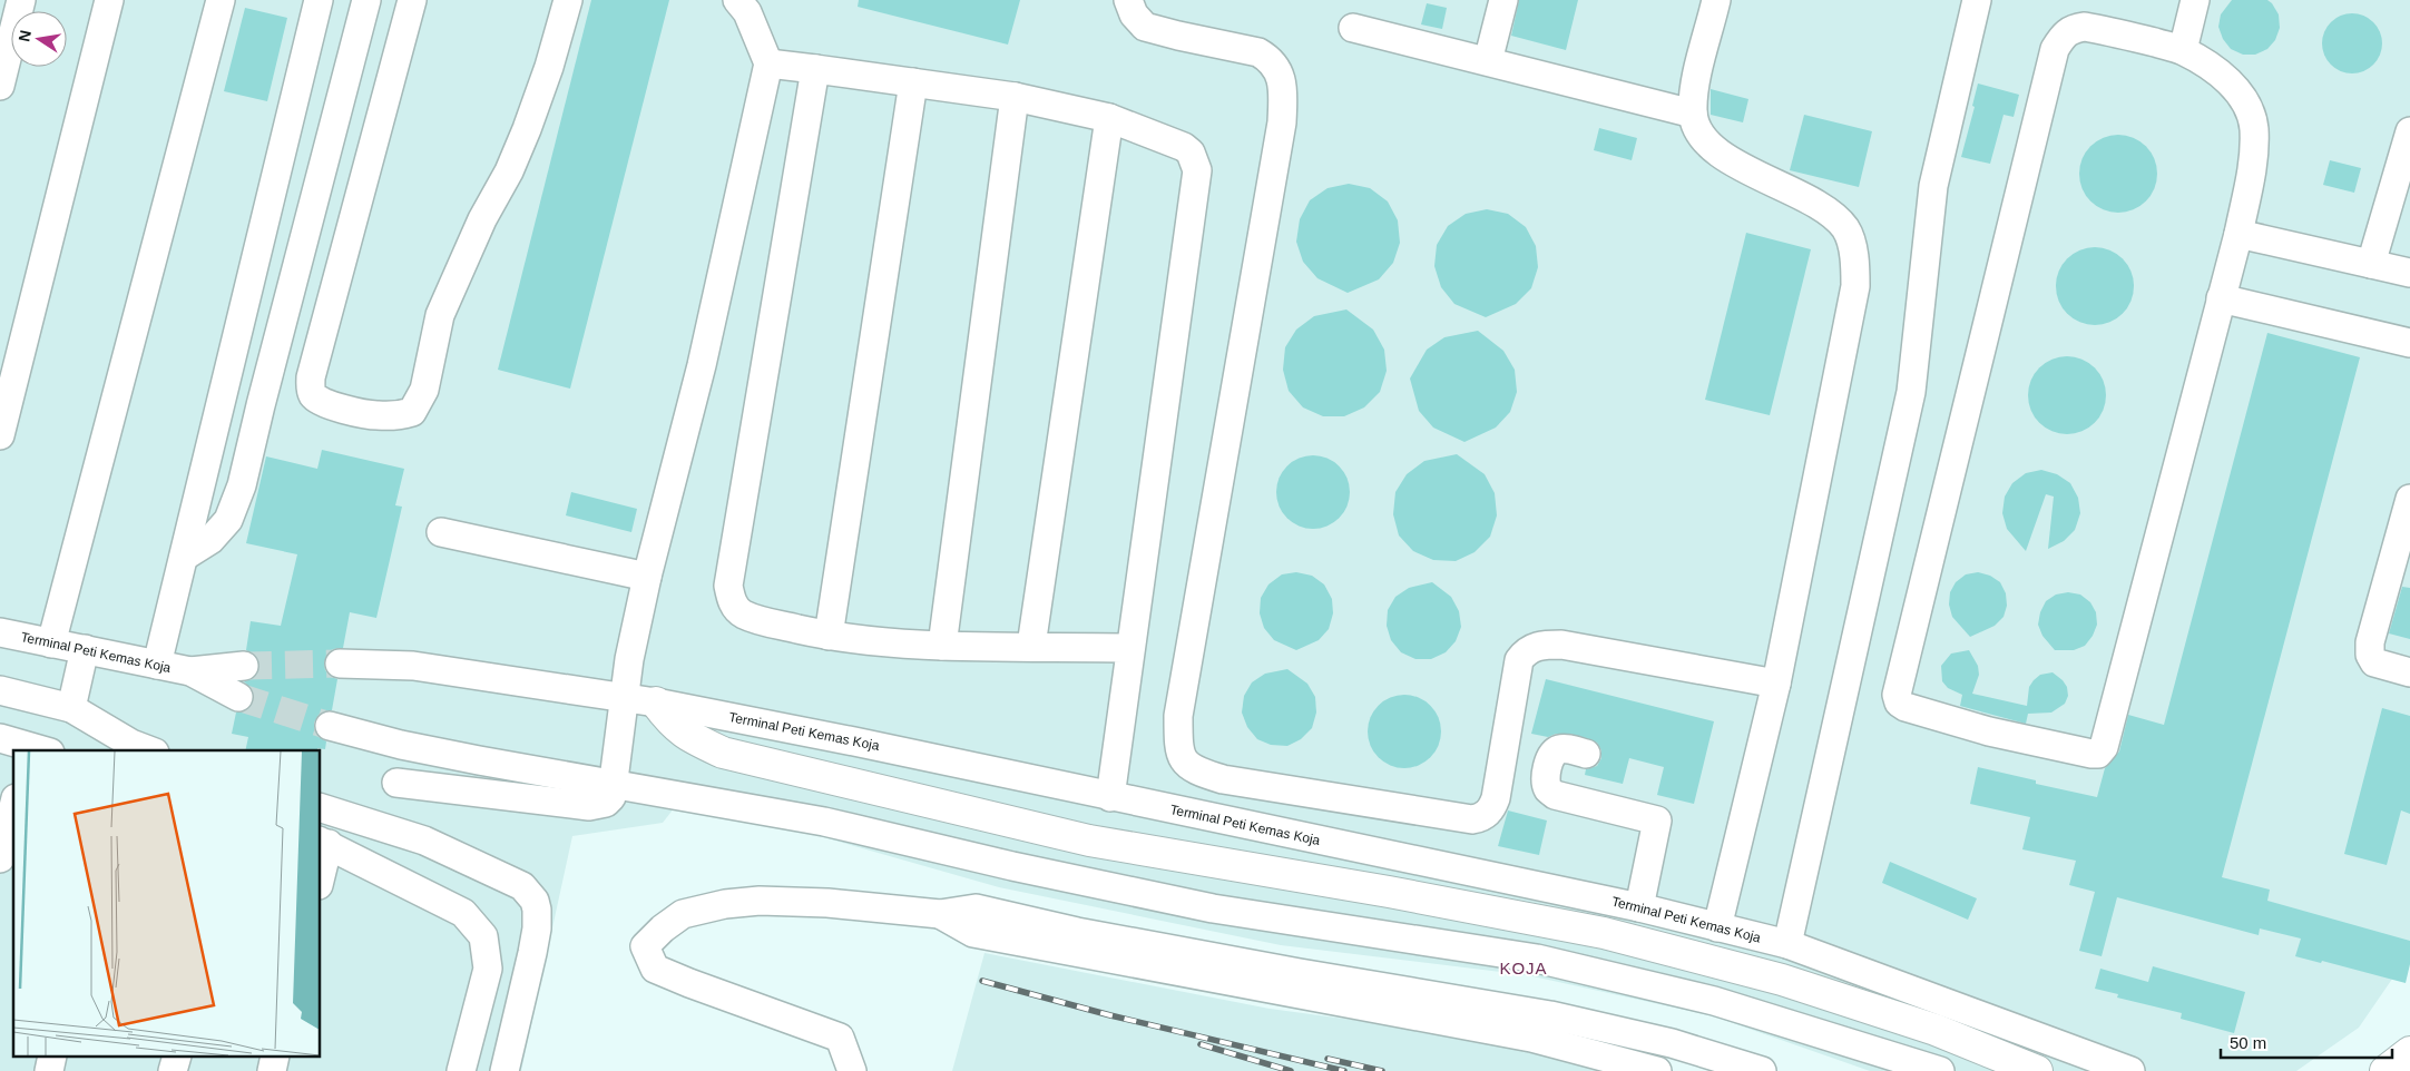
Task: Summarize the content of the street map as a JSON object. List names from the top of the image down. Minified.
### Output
{"streets":{"street":["Terminal Peti Kemas Koja"]},"districts":["KOJA"],"scale_bar":"50 m","north":"left"}
